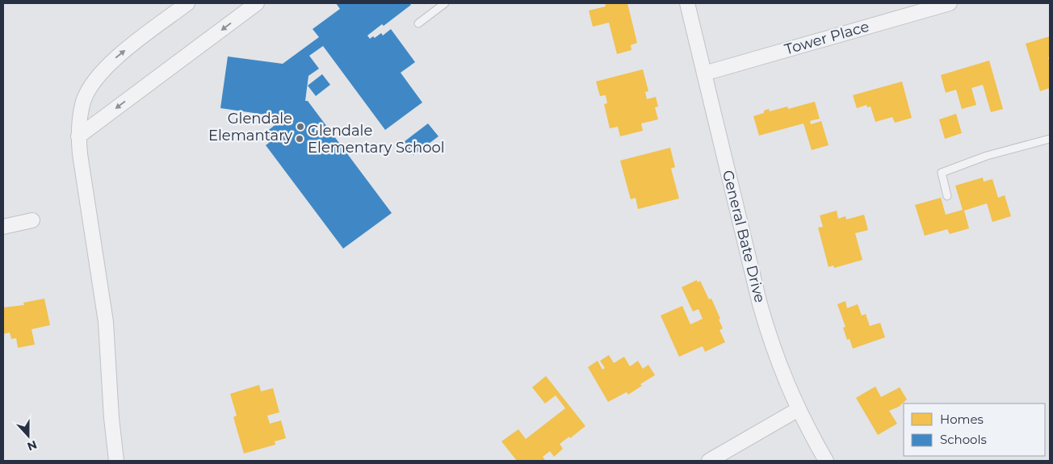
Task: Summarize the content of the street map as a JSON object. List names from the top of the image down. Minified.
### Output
{"streets":{"street":["Tower Place","General Bate Drive"]},"crossings":[["Tower Place","General Bate Drive"]],"places":["Glendale Elemantary","Glendale Elementary School"],"legend":["Homes","Schools"],"north":"bottom"}
